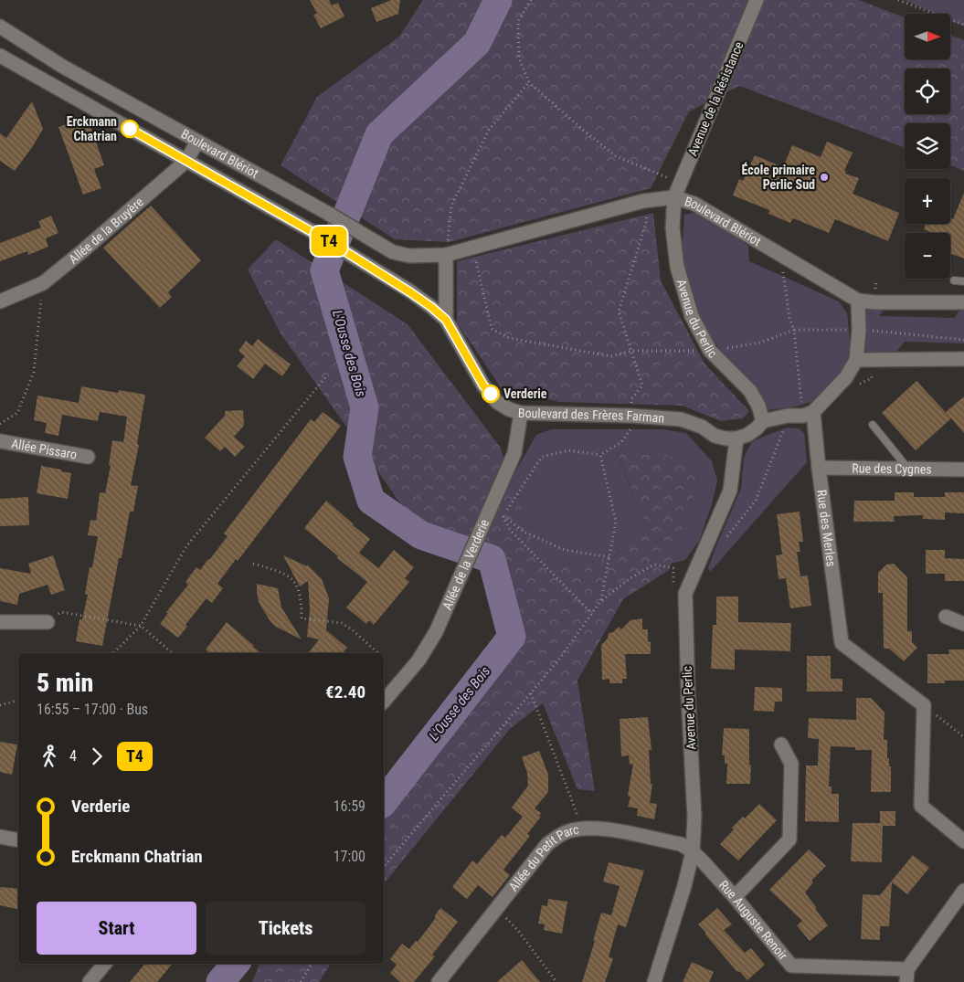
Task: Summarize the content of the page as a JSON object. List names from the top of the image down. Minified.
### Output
{"streets":{"street":["Avenue de la Résistance","Boulevard Blériot","Allée de la Bruyère","Avenue du Perlic","Boulevard des Frères Farman","Allée Pissaro","Rue des Cygnes","Rue des Merles","Allée de la Verderie","Allée du Petit Parc","Rue Auguste Renoir"]},"crossings":[["Avenue de la Résistance","Boulevard Blériot"],["Avenue de la Résistance","Avenue du Perlic"],["Boulevard Blériot","Allée de la Bruyère"],["Boulevard Blériot","Avenue du Perlic"],["Allée de la Bruyère","Boulevard des Frères Farman"],["Avenue du Perlic","Boulevard des Frères Farman"],["Avenue du Perlic","Allée du Petit Parc"],["Avenue du Perlic","Rue Auguste Renoir"],["Boulevard des Frères Farman","Allée de la Verderie"],["Rue des Cygnes","Rue des Merles"],["Allée du Petit Parc","Rue Auguste Renoir"]],"water":["L'Ousse des Bois"],"places":["Erckmann Chatrian","École primaire Perlic Sud","Verderie"],"lines":["bus line T4"],"north":"right","page":{"on_map":"T4","map_buttons":["+","−"],"heading":["5 min","16:55 – 17:00 · Bus","€2.40"],"legs":["4","T4"],"list":[{"name":"Verderie","value":"16:59"},{"name":"Erckmann Chatrian","value":"17:00"}],"buttons":["Start","Tickets"]}}
